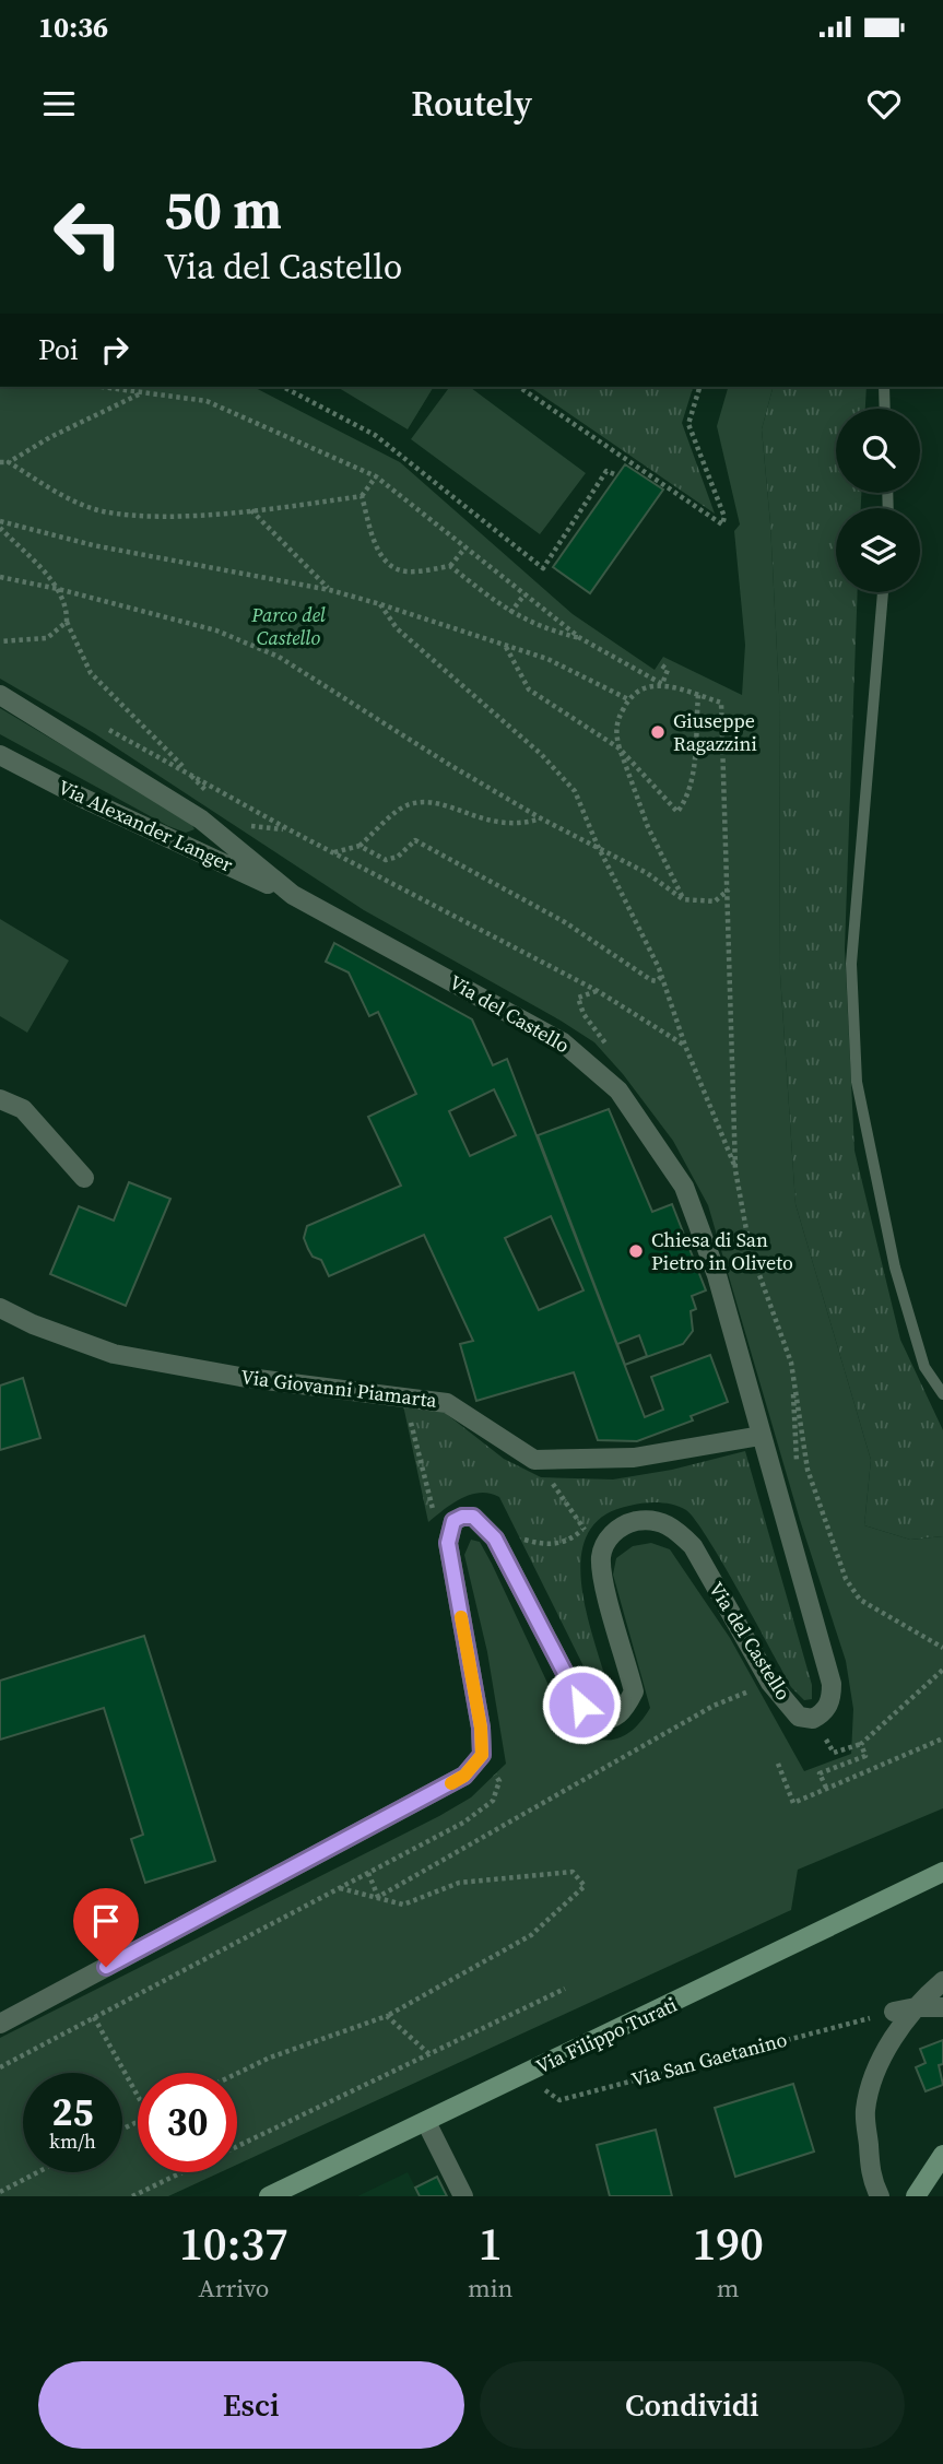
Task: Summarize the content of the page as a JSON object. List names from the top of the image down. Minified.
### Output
{"streets":{"main road":["Via Filippo Turati"],"street":["Via Alexander Langer","Via del Castello","Via Giovanni Piamarta"],"path":["Via San Gaetanino"]},"crossings":[["Via Alexander Langer","Via del Castello"]],"parks":["Parco del Castello"],"places":["Giuseppe Ragazzini","Chiesa di San Pietro in Oliveto"],"page":{"status":"10:36","header":"Routely","turn":["50 m","Via del Castello"],"then":"Poi","speed":"25 km/h","limit":"30","eta":["10:37","Arrivo","1","min","190","m"],"buttons":["Esci","Condividi"]}}
